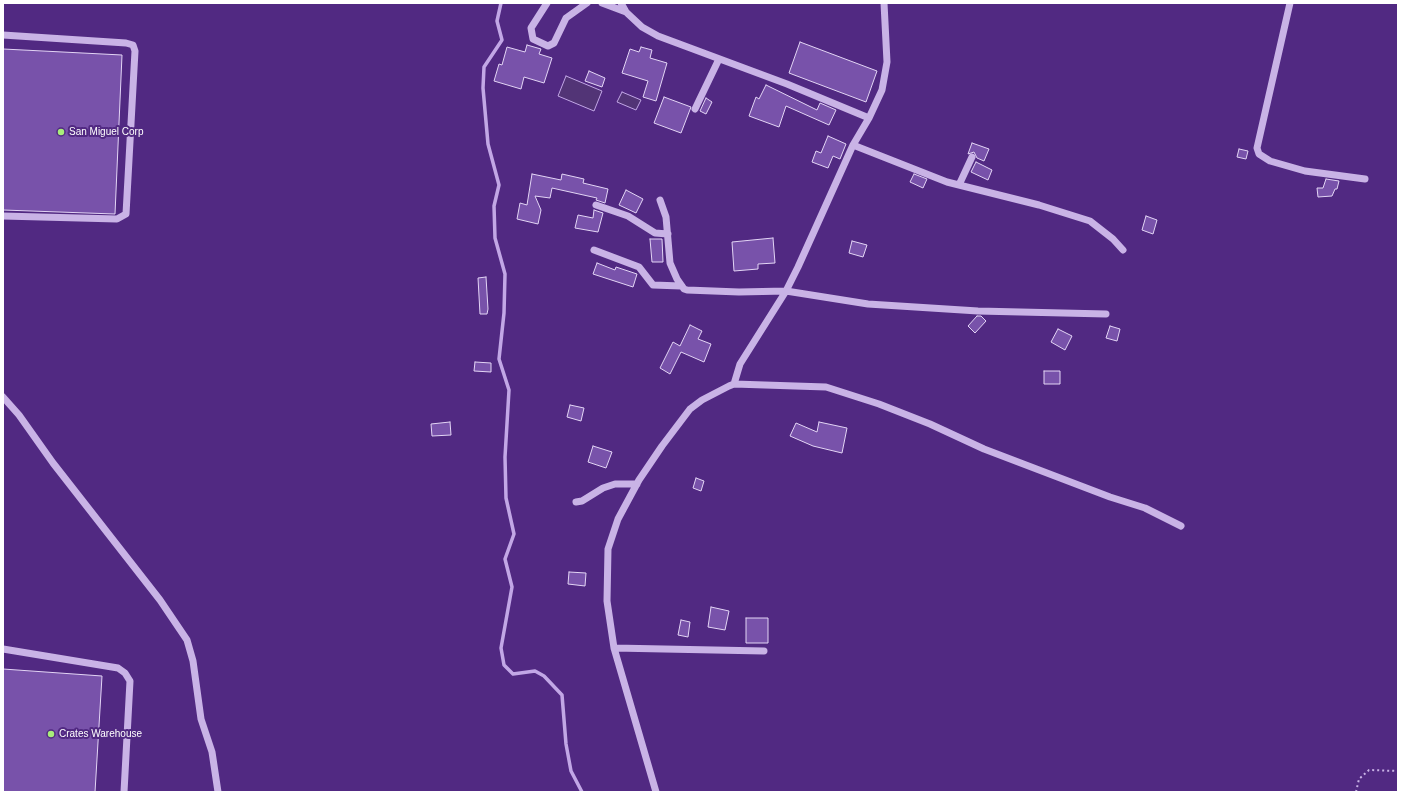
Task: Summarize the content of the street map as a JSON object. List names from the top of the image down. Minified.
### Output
{"places":["San Miguel Corp","Crates Warehouse"]}
